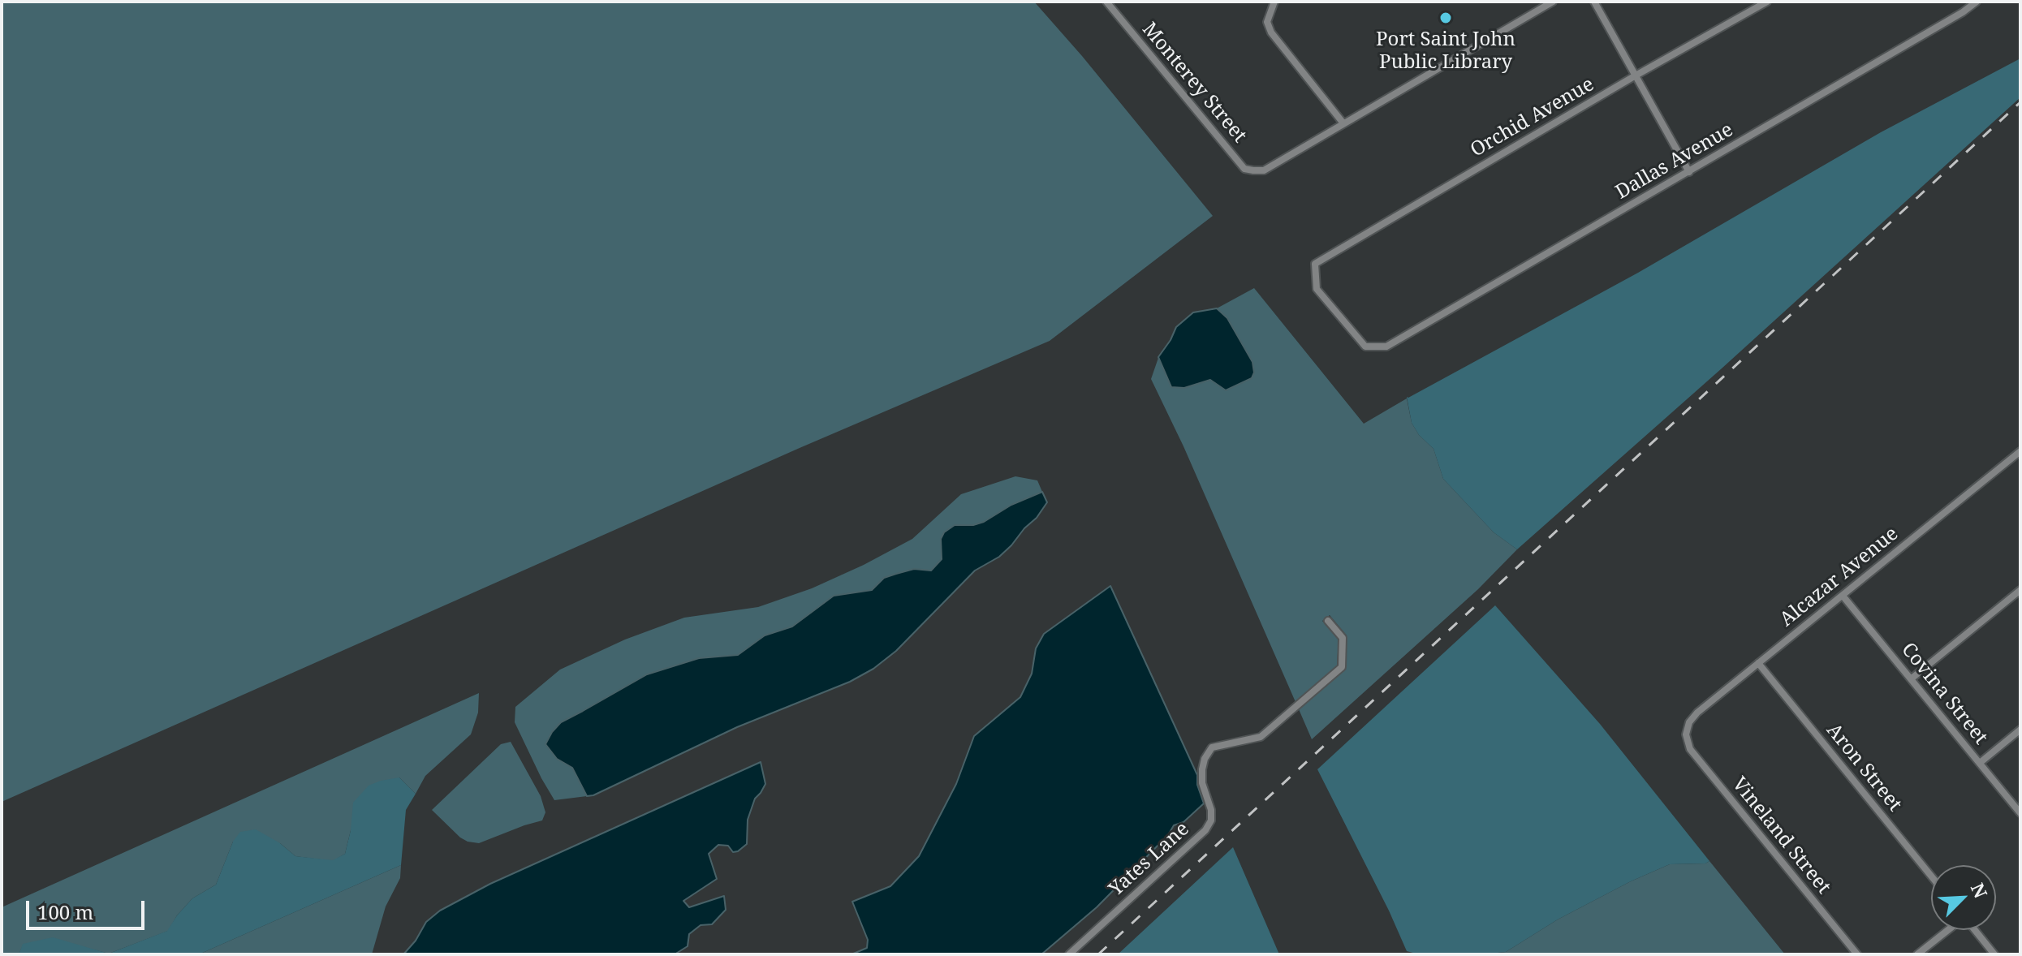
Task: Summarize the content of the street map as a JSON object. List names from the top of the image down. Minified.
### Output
{"streets":{"street":["Monterey Street","Orchid Avenue","Dallas Avenue","Alcazar Avenue","Covina Street","Aron Street","Vineland Street","Yates Lane"]},"crossings":[["Orchid Avenue","Dallas Avenue"],["Alcazar Avenue","Covina Street"],["Alcazar Avenue","Aron Street"],["Alcazar Avenue","Vineland Street"]],"places":["Port Saint John Public Library"],"scale_bar":"100 m","north":"top right"}
